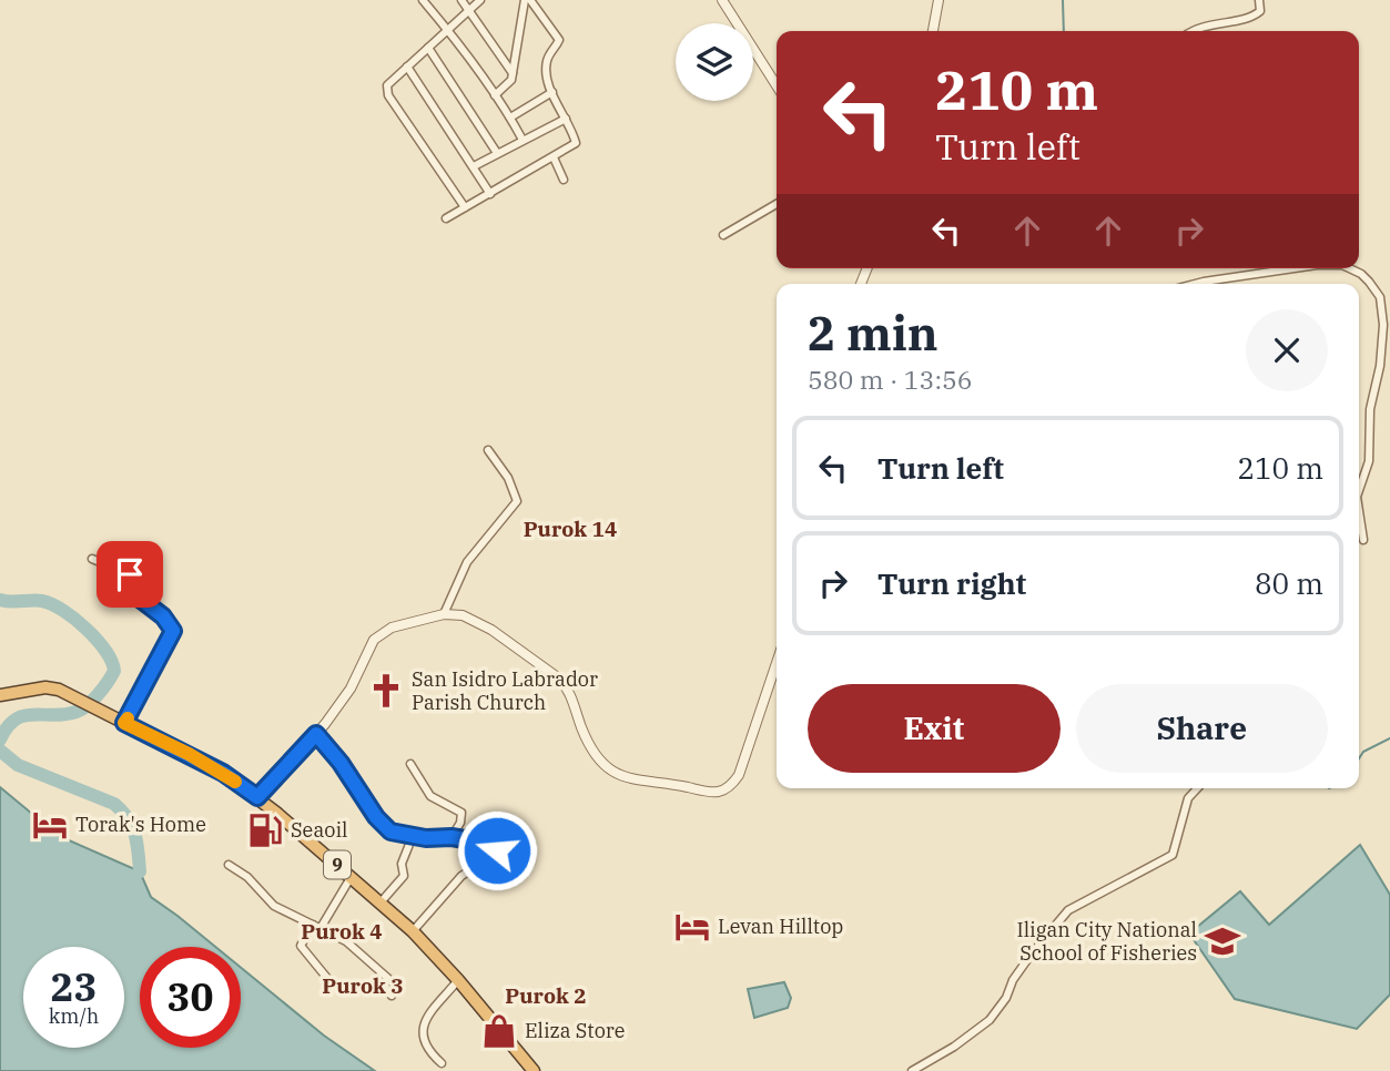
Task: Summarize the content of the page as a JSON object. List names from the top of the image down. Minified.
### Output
{"streets":{"highway":["9"]},"districts":["Purok 14","Purok 4","Purok 3","Purok 2"],"places":{"church":["San Isidro Labrador Parish Church"],"hotel":["Torak's Home","Levan Hilltop"],"fuel station":["Seaoil"],"school or university":["Iligan City National School of Fisheries"],"shop":["Eliza Store"]},"page":{"turn":["210 m","Turn left"],"heading":["2 min","580 m · 13:56"],"list":[{"name":"Turn left","value":"210 m"},{"name":"Turn right","value":"80 m"}],"buttons":["Exit","Share"],"speed":"23 km/h","limit":"30"}}
